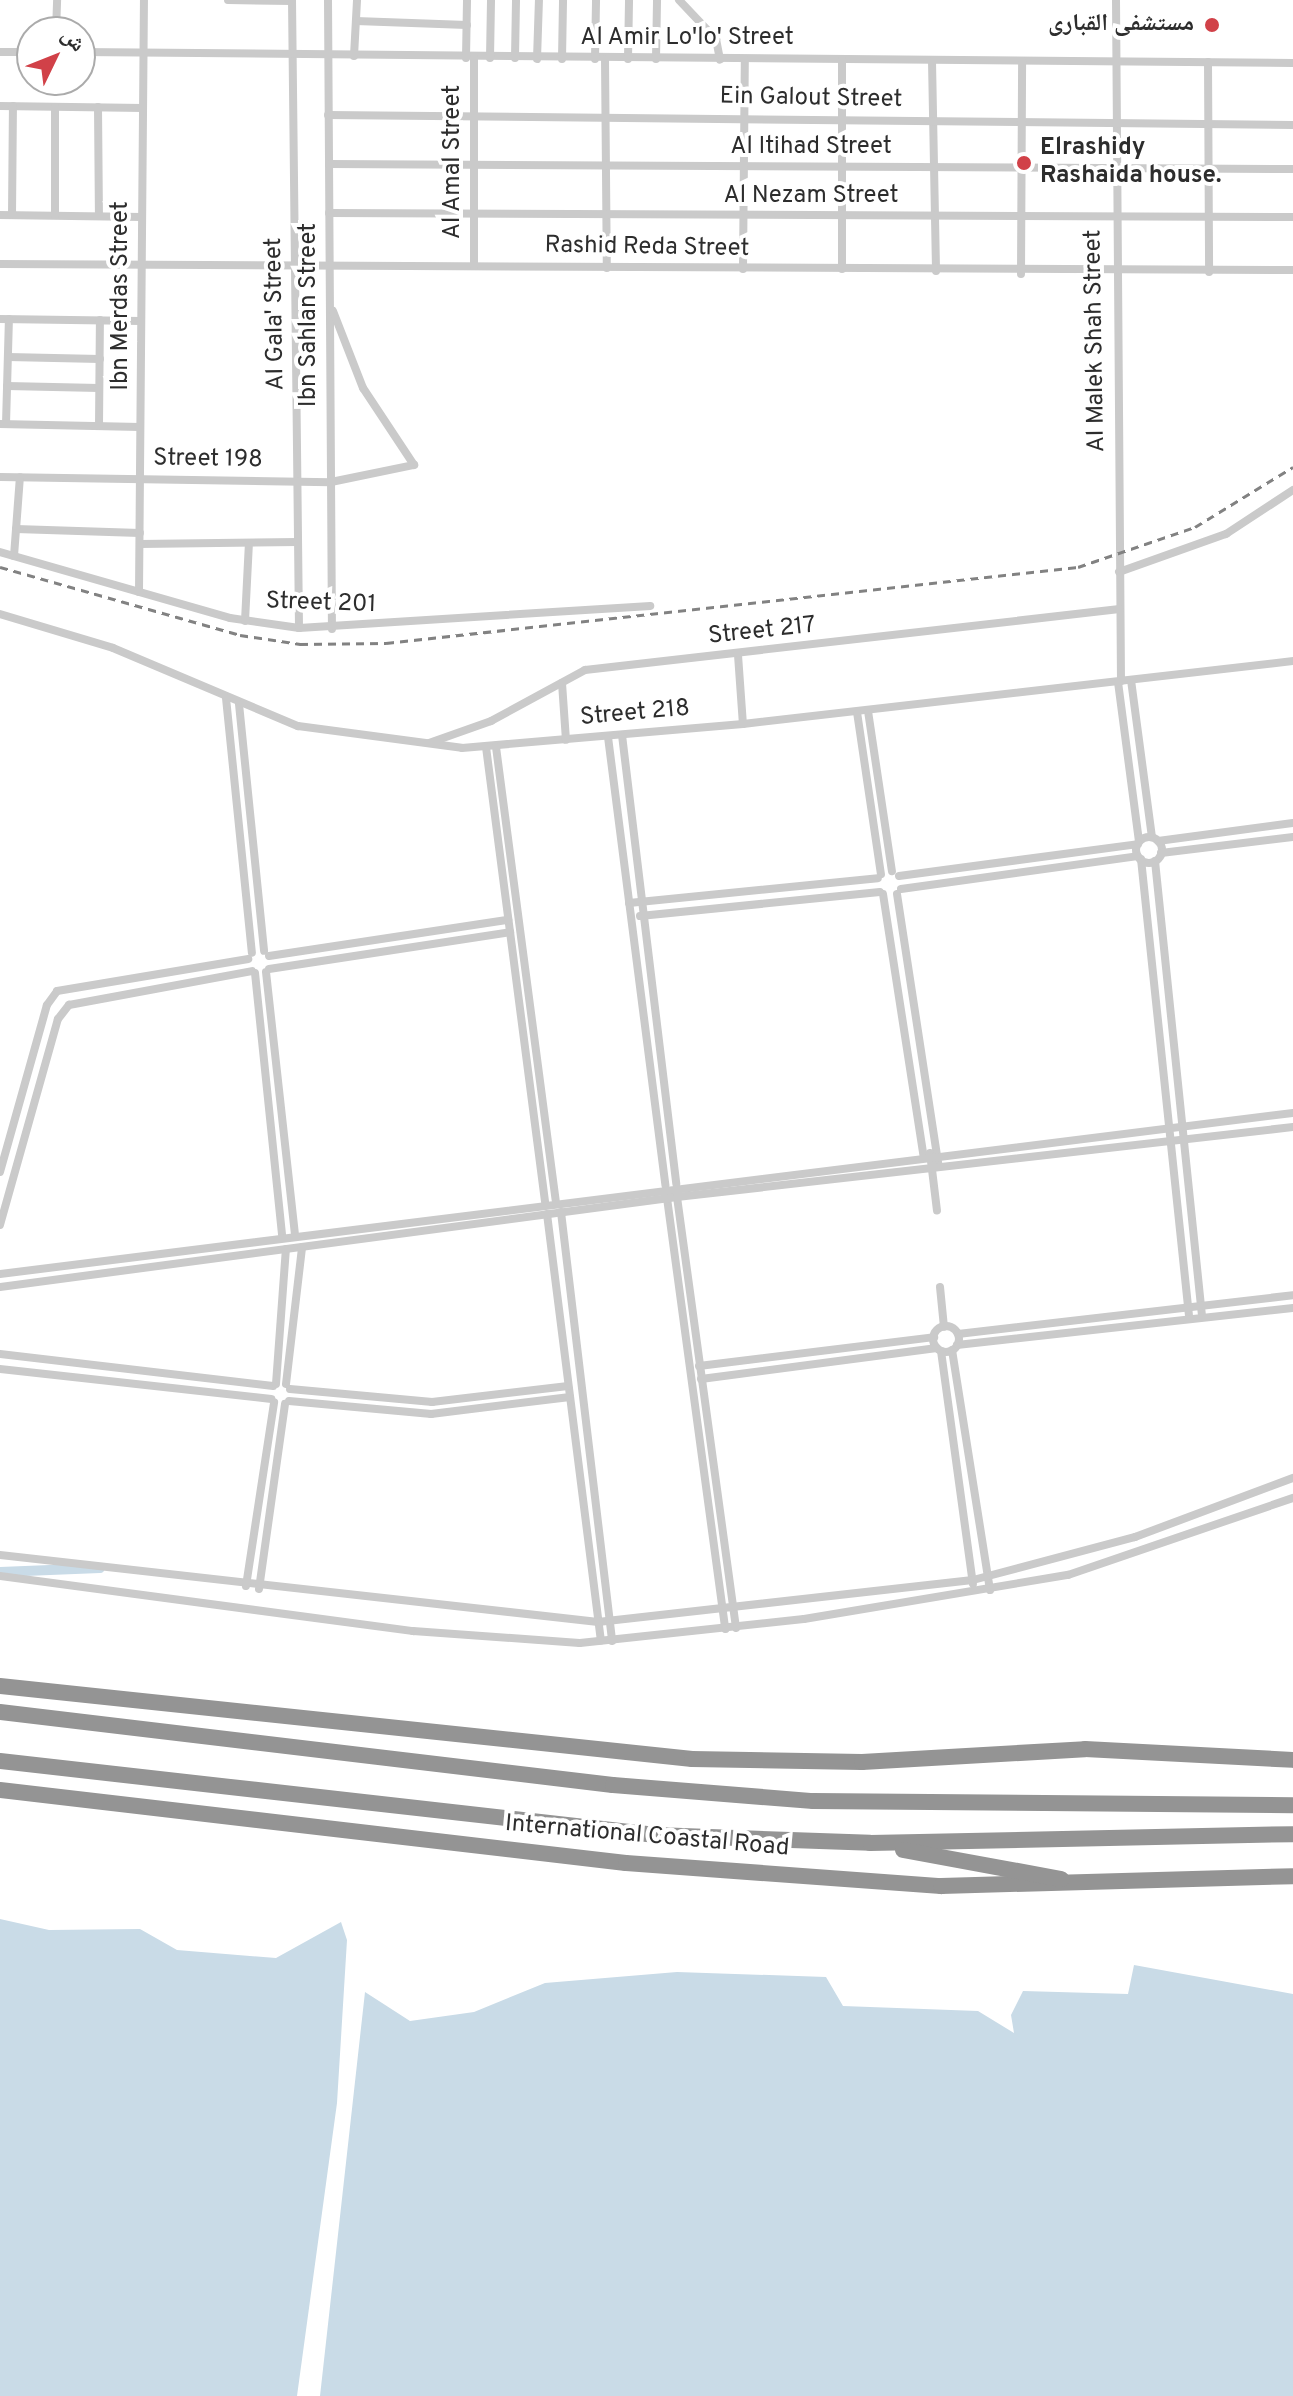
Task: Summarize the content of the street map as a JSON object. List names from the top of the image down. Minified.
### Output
{"streets":{"highway":["International Coastal Road"],"street":["Al Amir Lo'lo' Street","Ein Galout Street","Al Itihad Street","Al Amal Street","Al Nezam Street","Rashid Reda Street","Ibn Merdas Street","Al Gala' Street","Ibn Sahlan Street","Al Malek Shah Street","Street 198","Street 201","Street 217","Street 218"]},"crossings":[["Al Amir Lo'lo' Street","Al Amal Street"],["Al Amir Lo'lo' Street","Ibn Merdas Street"],["Al Amir Lo'lo' Street","Al Gala' Street"],["Al Amir Lo'lo' Street","Ibn Sahlan Street"],["Al Amir Lo'lo' Street","Al Malek Shah Street"],["Ein Galout Street","Al Amal Street"],["Ein Galout Street","Ibn Sahlan Street"],["Ein Galout Street","Al Malek Shah Street"],["Al Itihad Street","Al Amal Street"],["Al Itihad Street","Ibn Sahlan Street"],["Al Itihad Street","Al Malek Shah Street"],["Al Amal Street","Al Nezam Street"],["Al Amal Street","Rashid Reda Street"],["Al Nezam Street","Ibn Sahlan Street"],["Al Nezam Street","Al Malek Shah Street"],["Rashid Reda Street","Ibn Merdas Street"],["Rashid Reda Street","Al Gala' Street"],["Rashid Reda Street","Ibn Sahlan Street"],["Rashid Reda Street","Al Malek Shah Street"],["Ibn Merdas Street","Street 198"],["Ibn Merdas Street","Street 201"],["Al Gala' Street","Street 198"],["Al Gala' Street","Street 201"],["Ibn Sahlan Street","Street 198"],["Ibn Sahlan Street","Street 201"],["Al Malek Shah Street","Street 217"],["Al Malek Shah Street","Street 218"],["Street 217","Street 218"]],"places":["مستشفى القبارى","Elrashidy Rashaida house."],"north":"top right"}
